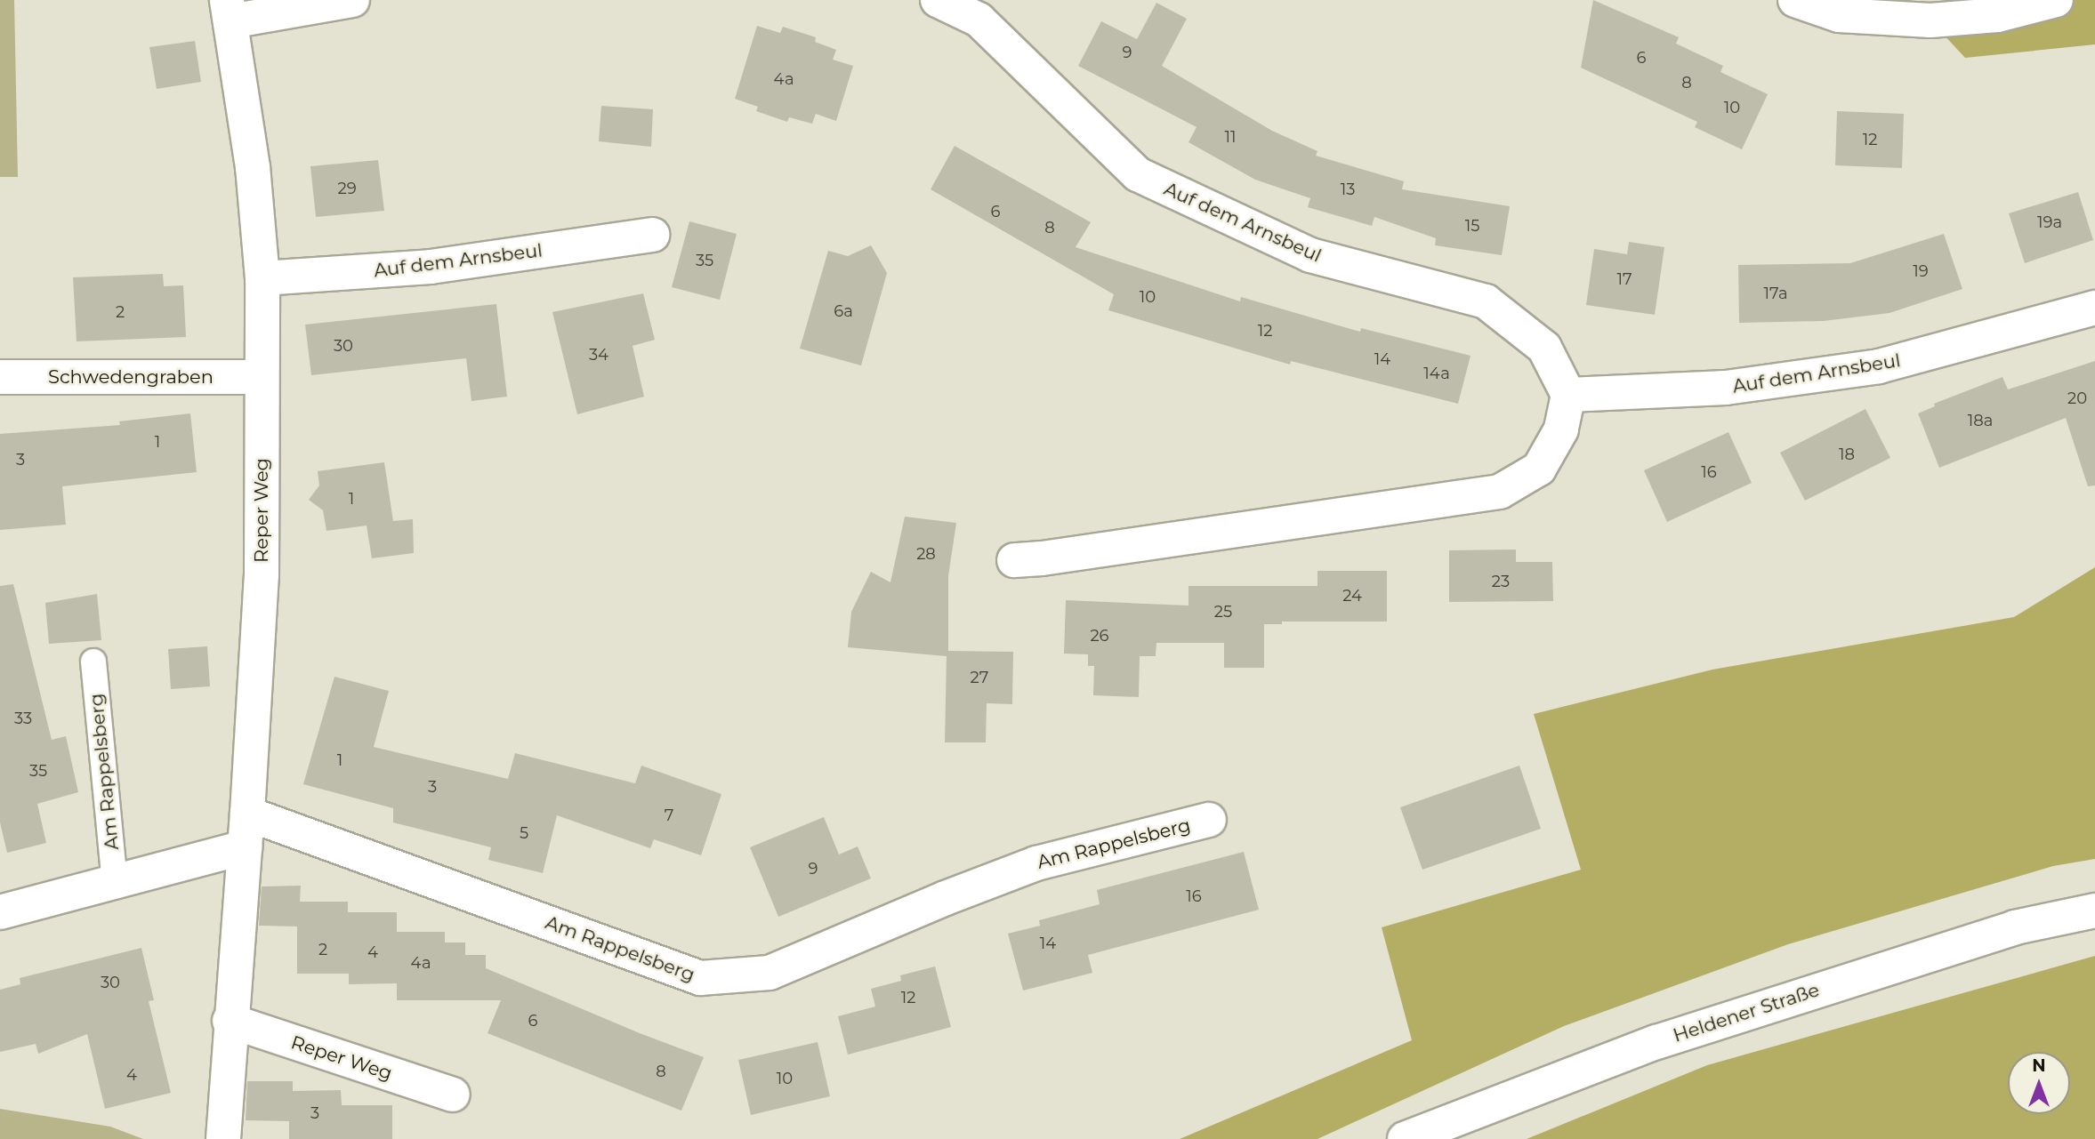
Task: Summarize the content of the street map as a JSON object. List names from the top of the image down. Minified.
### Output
{"streets":{"street":["Auf dem Arnsbeul","Schwedengraben","Reper Weg","Am Rappelsberg","Heldener Straße"]},"crossings":[["Auf dem Arnsbeul","Reper Weg"],["Schwedengraben","Reper Weg"],["Reper Weg","Am Rappelsberg"]],"house_numbers":["9","6","4a","8","10","11","12","29","13","6","19a","15","8","35","19","17","17a","10","6a","2","12","30","34","14","14a","20","18a","1","18","3","16","1","28","23","24","25","26","27","33","1","35","3","7","5","9","16","14","2","4","4a","30","12","6","8","4","10","3"],"north":"top"}
